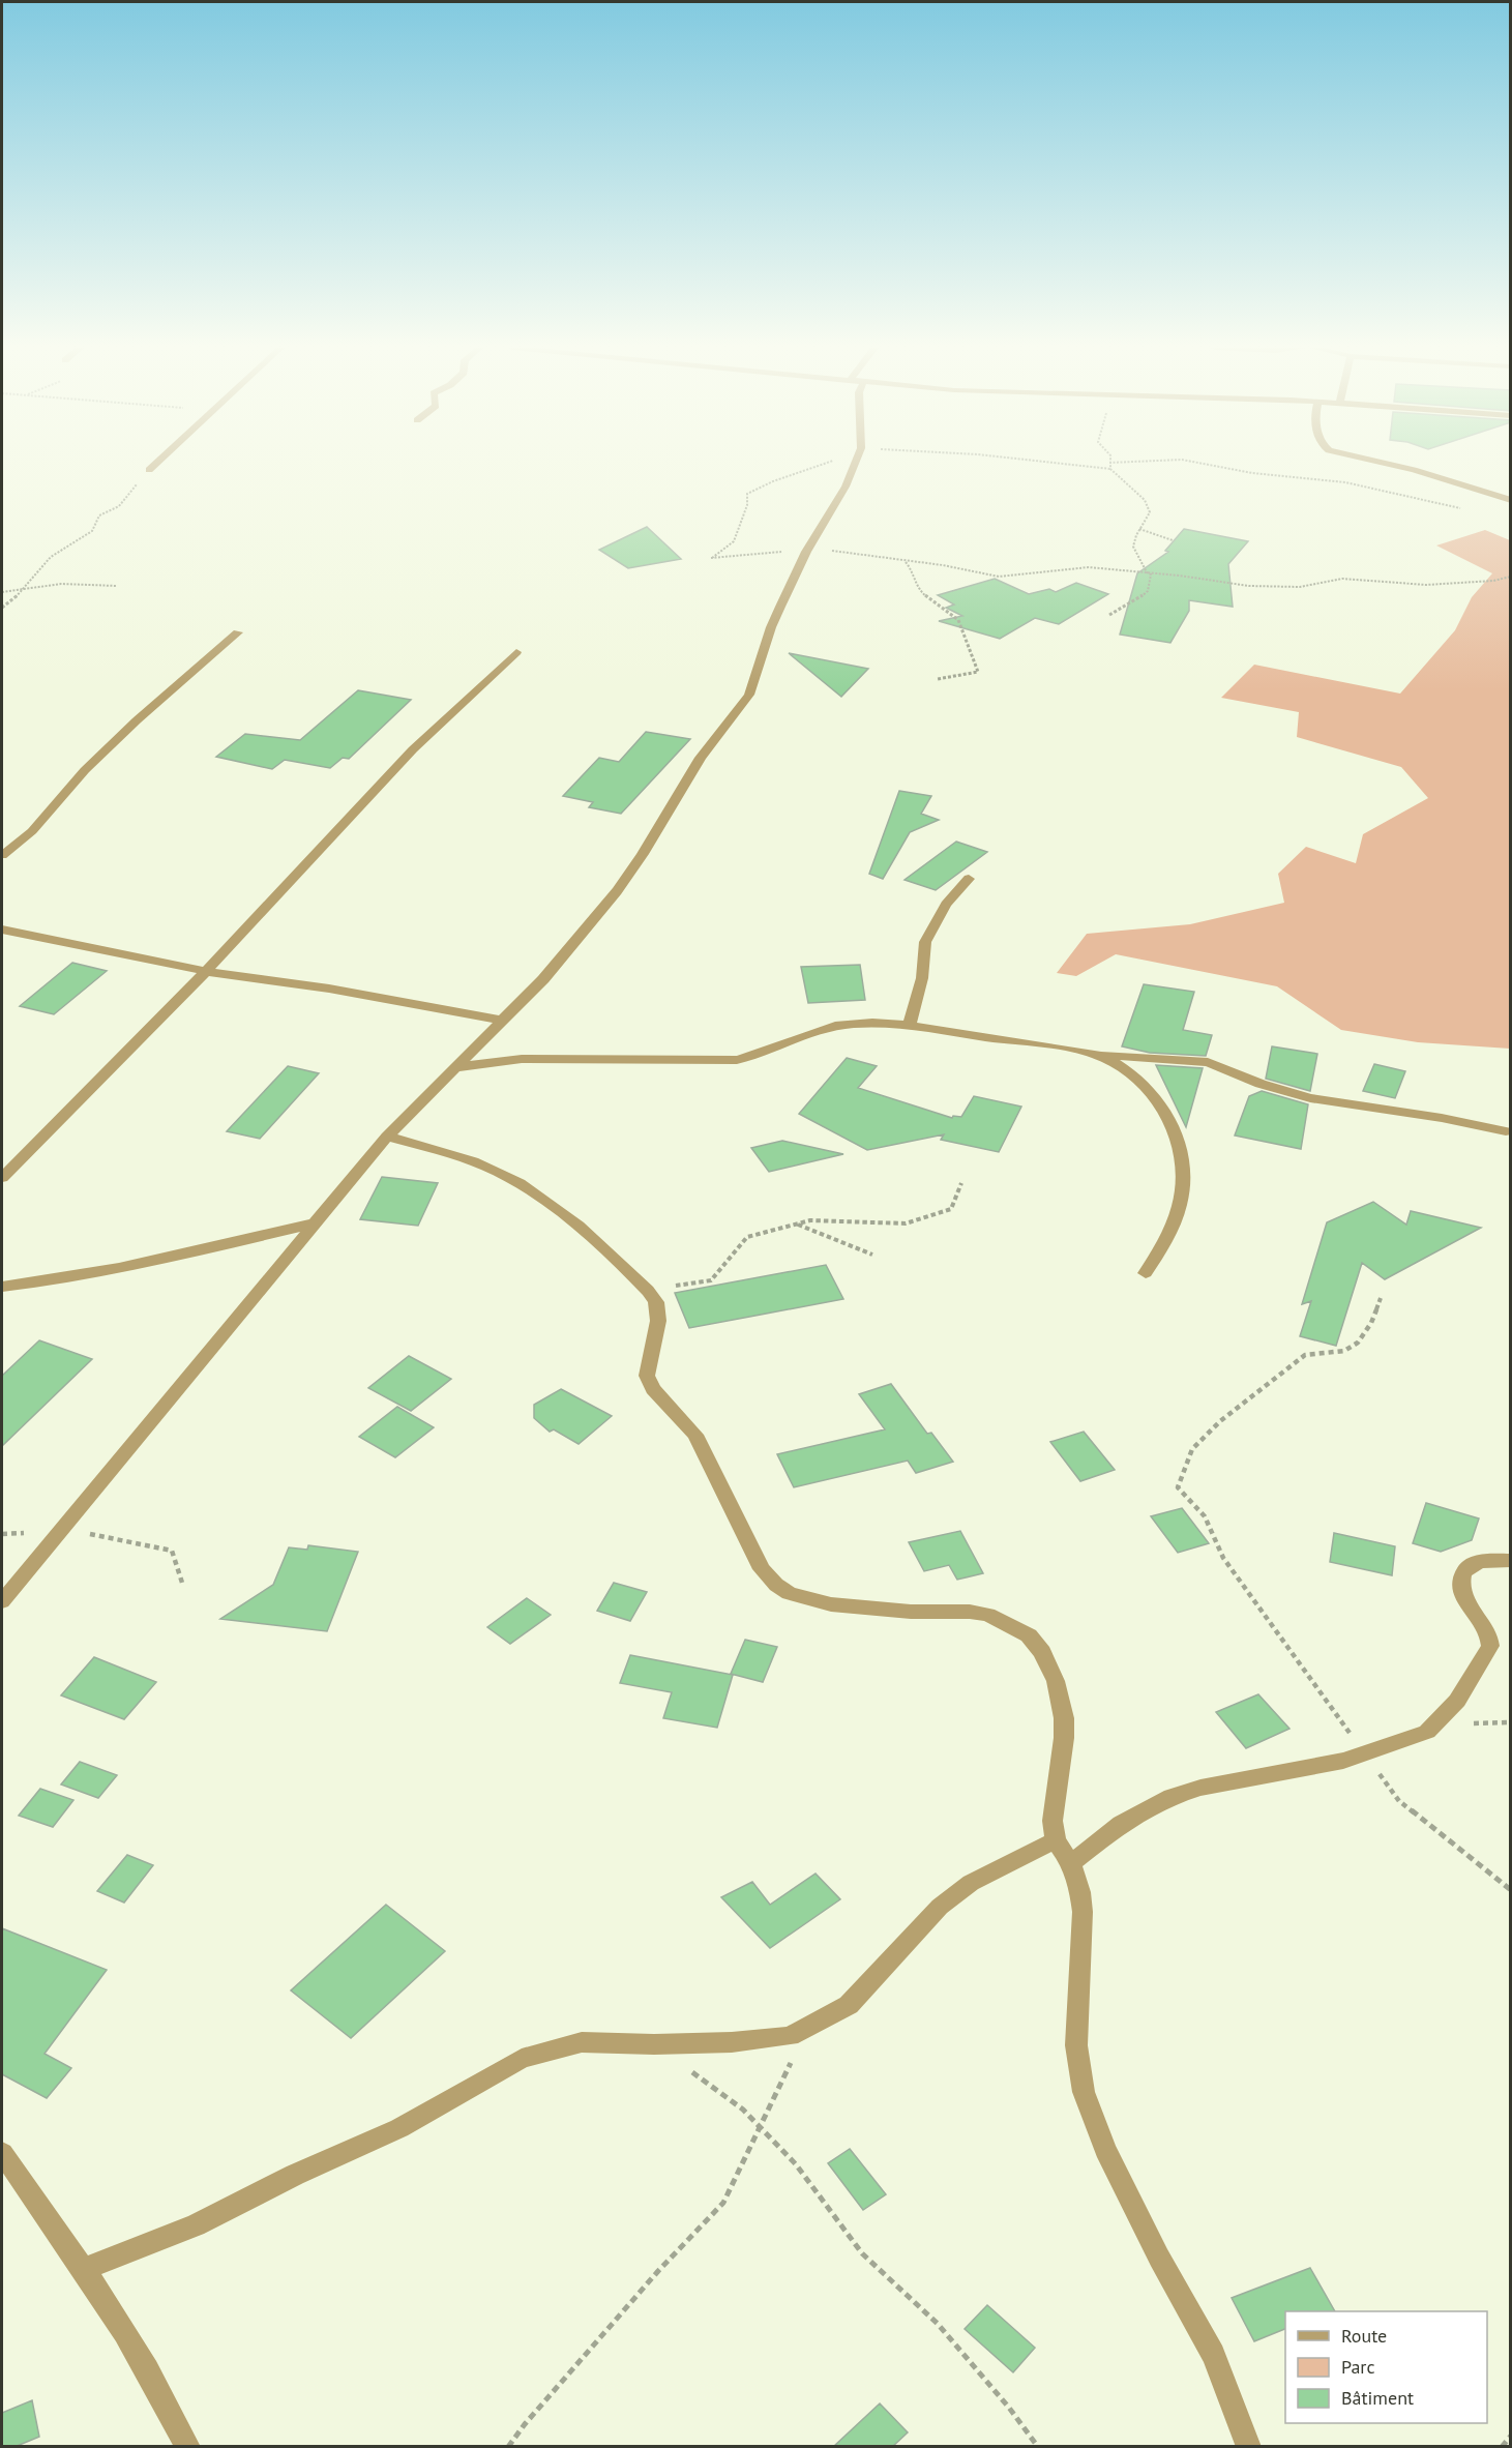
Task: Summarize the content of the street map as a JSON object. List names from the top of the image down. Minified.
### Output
{"legend":["Route","Parc","Bâtiment"]}
